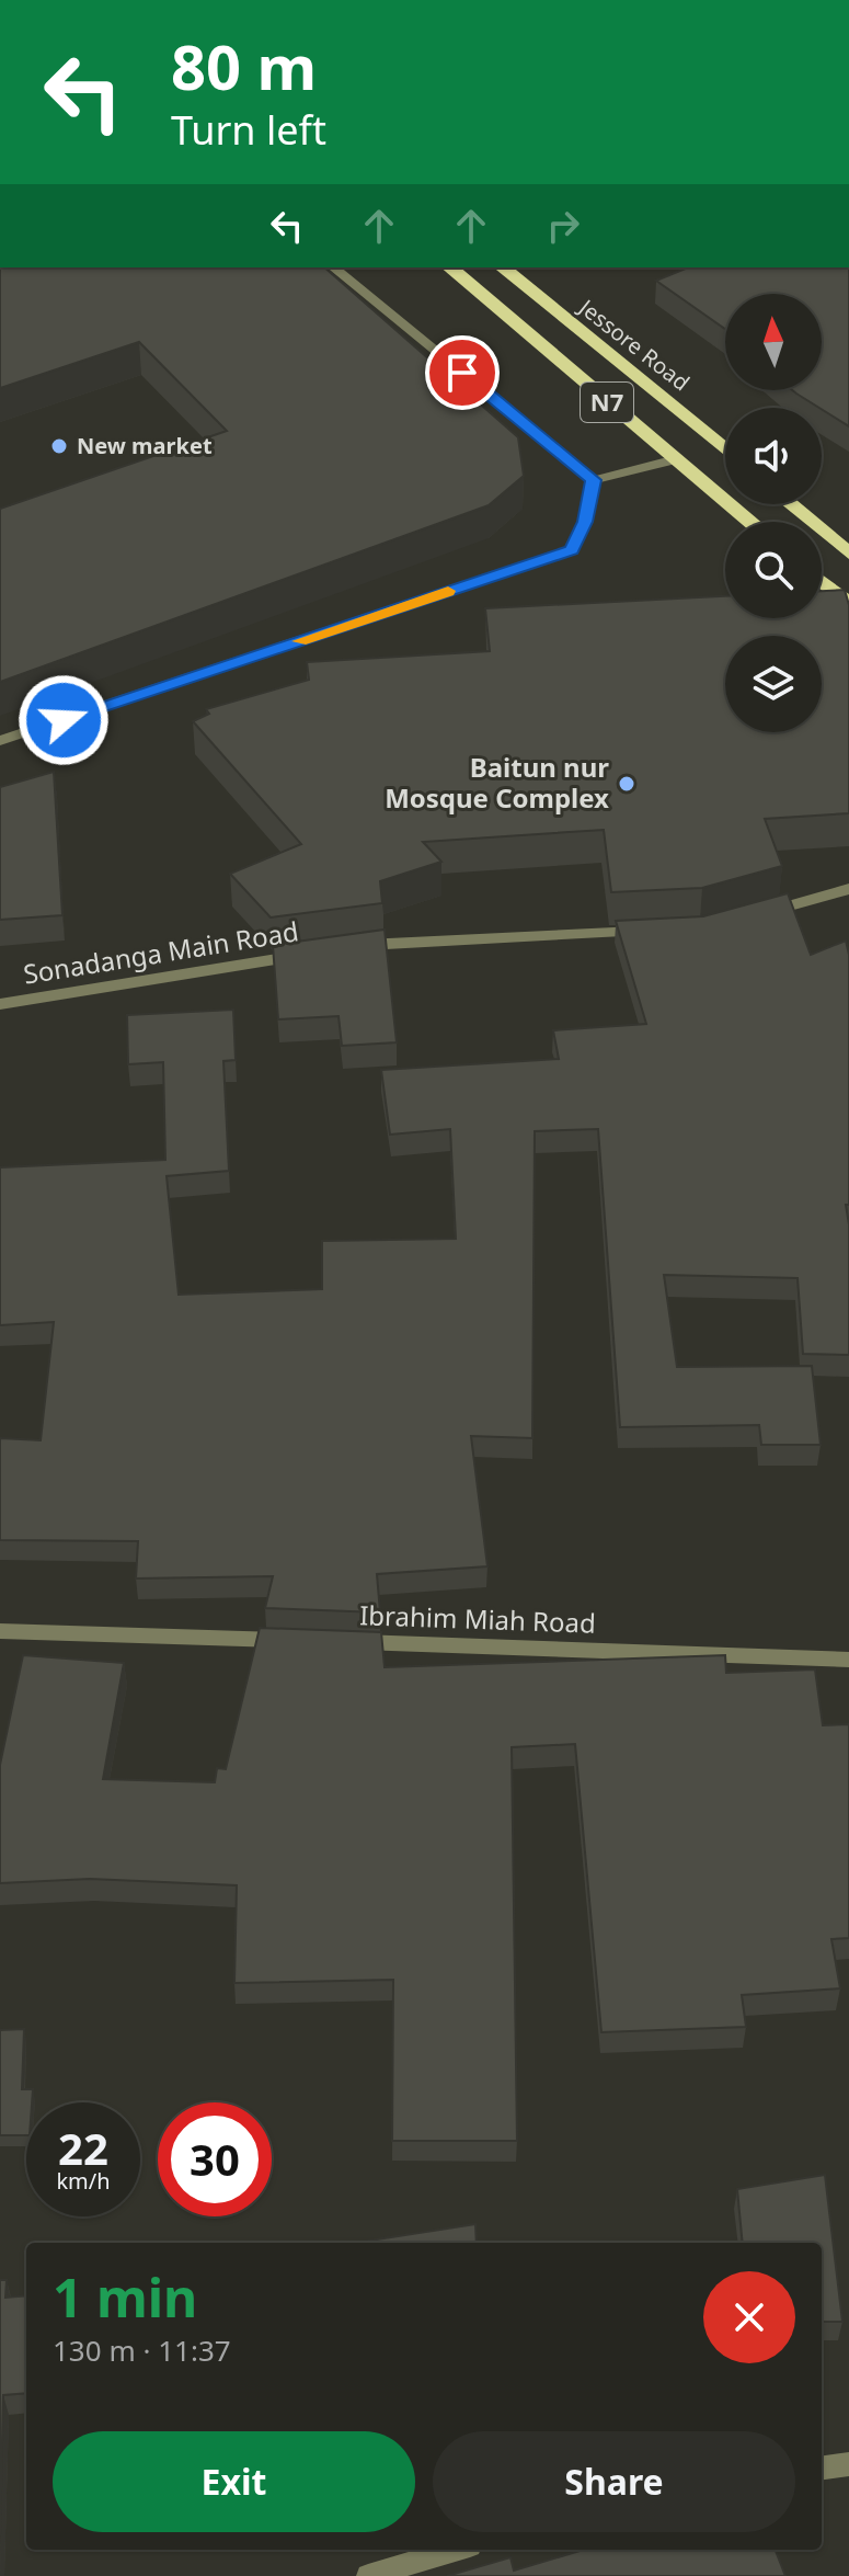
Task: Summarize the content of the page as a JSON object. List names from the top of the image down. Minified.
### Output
{"streets":{"highway":["Jessore Road","N7"],"street":["Sonadanga Main Road","Ibrahim Miah Road"]},"places":["New market","Baitun nur Mosque Complex"],"north":"top","page":{"turn":["80 m","Turn left"],"speed":"22 km/h","limit":"30","heading":["1 min","130 m · 11:37"],"buttons":["Exit","Share"]}}
